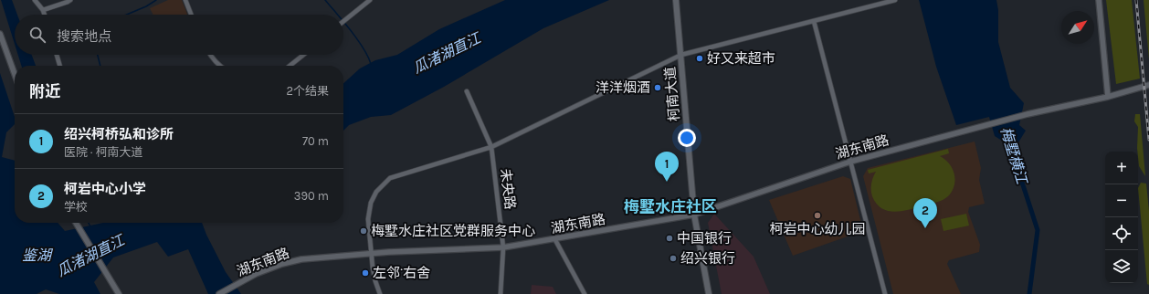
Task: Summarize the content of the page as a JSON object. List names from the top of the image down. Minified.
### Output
{"streets":{"main road":["柯南大道"],"street":["湖东南路","未央路"]},"crossings":[["柯南大道","湖东南路"],["湖东南路","未央路"]],"districts":["梅墅水庄社区"],"water":["瓜渚湖直江","梅墅横江","鉴湖"],"places":["好又来超市","洋洋烟酒","柯岩中心幼儿园","梅墅水庄社区党群服务中心","中国银行","绍兴银行","左邻˙右舍"],"north":"top right","page":{"search":"搜索地点","heading":["附近","2个结果"],"list":[{"mark":"1","name":"绍兴柯桥弘和诊所","note":"医院 · 柯南大道","value":"70 m"},{"mark":"2","name":"柯岩中心小学","note":"学校","value":"390 m"}],"map_buttons":["+","−"],"pins":["1","2"]}}
